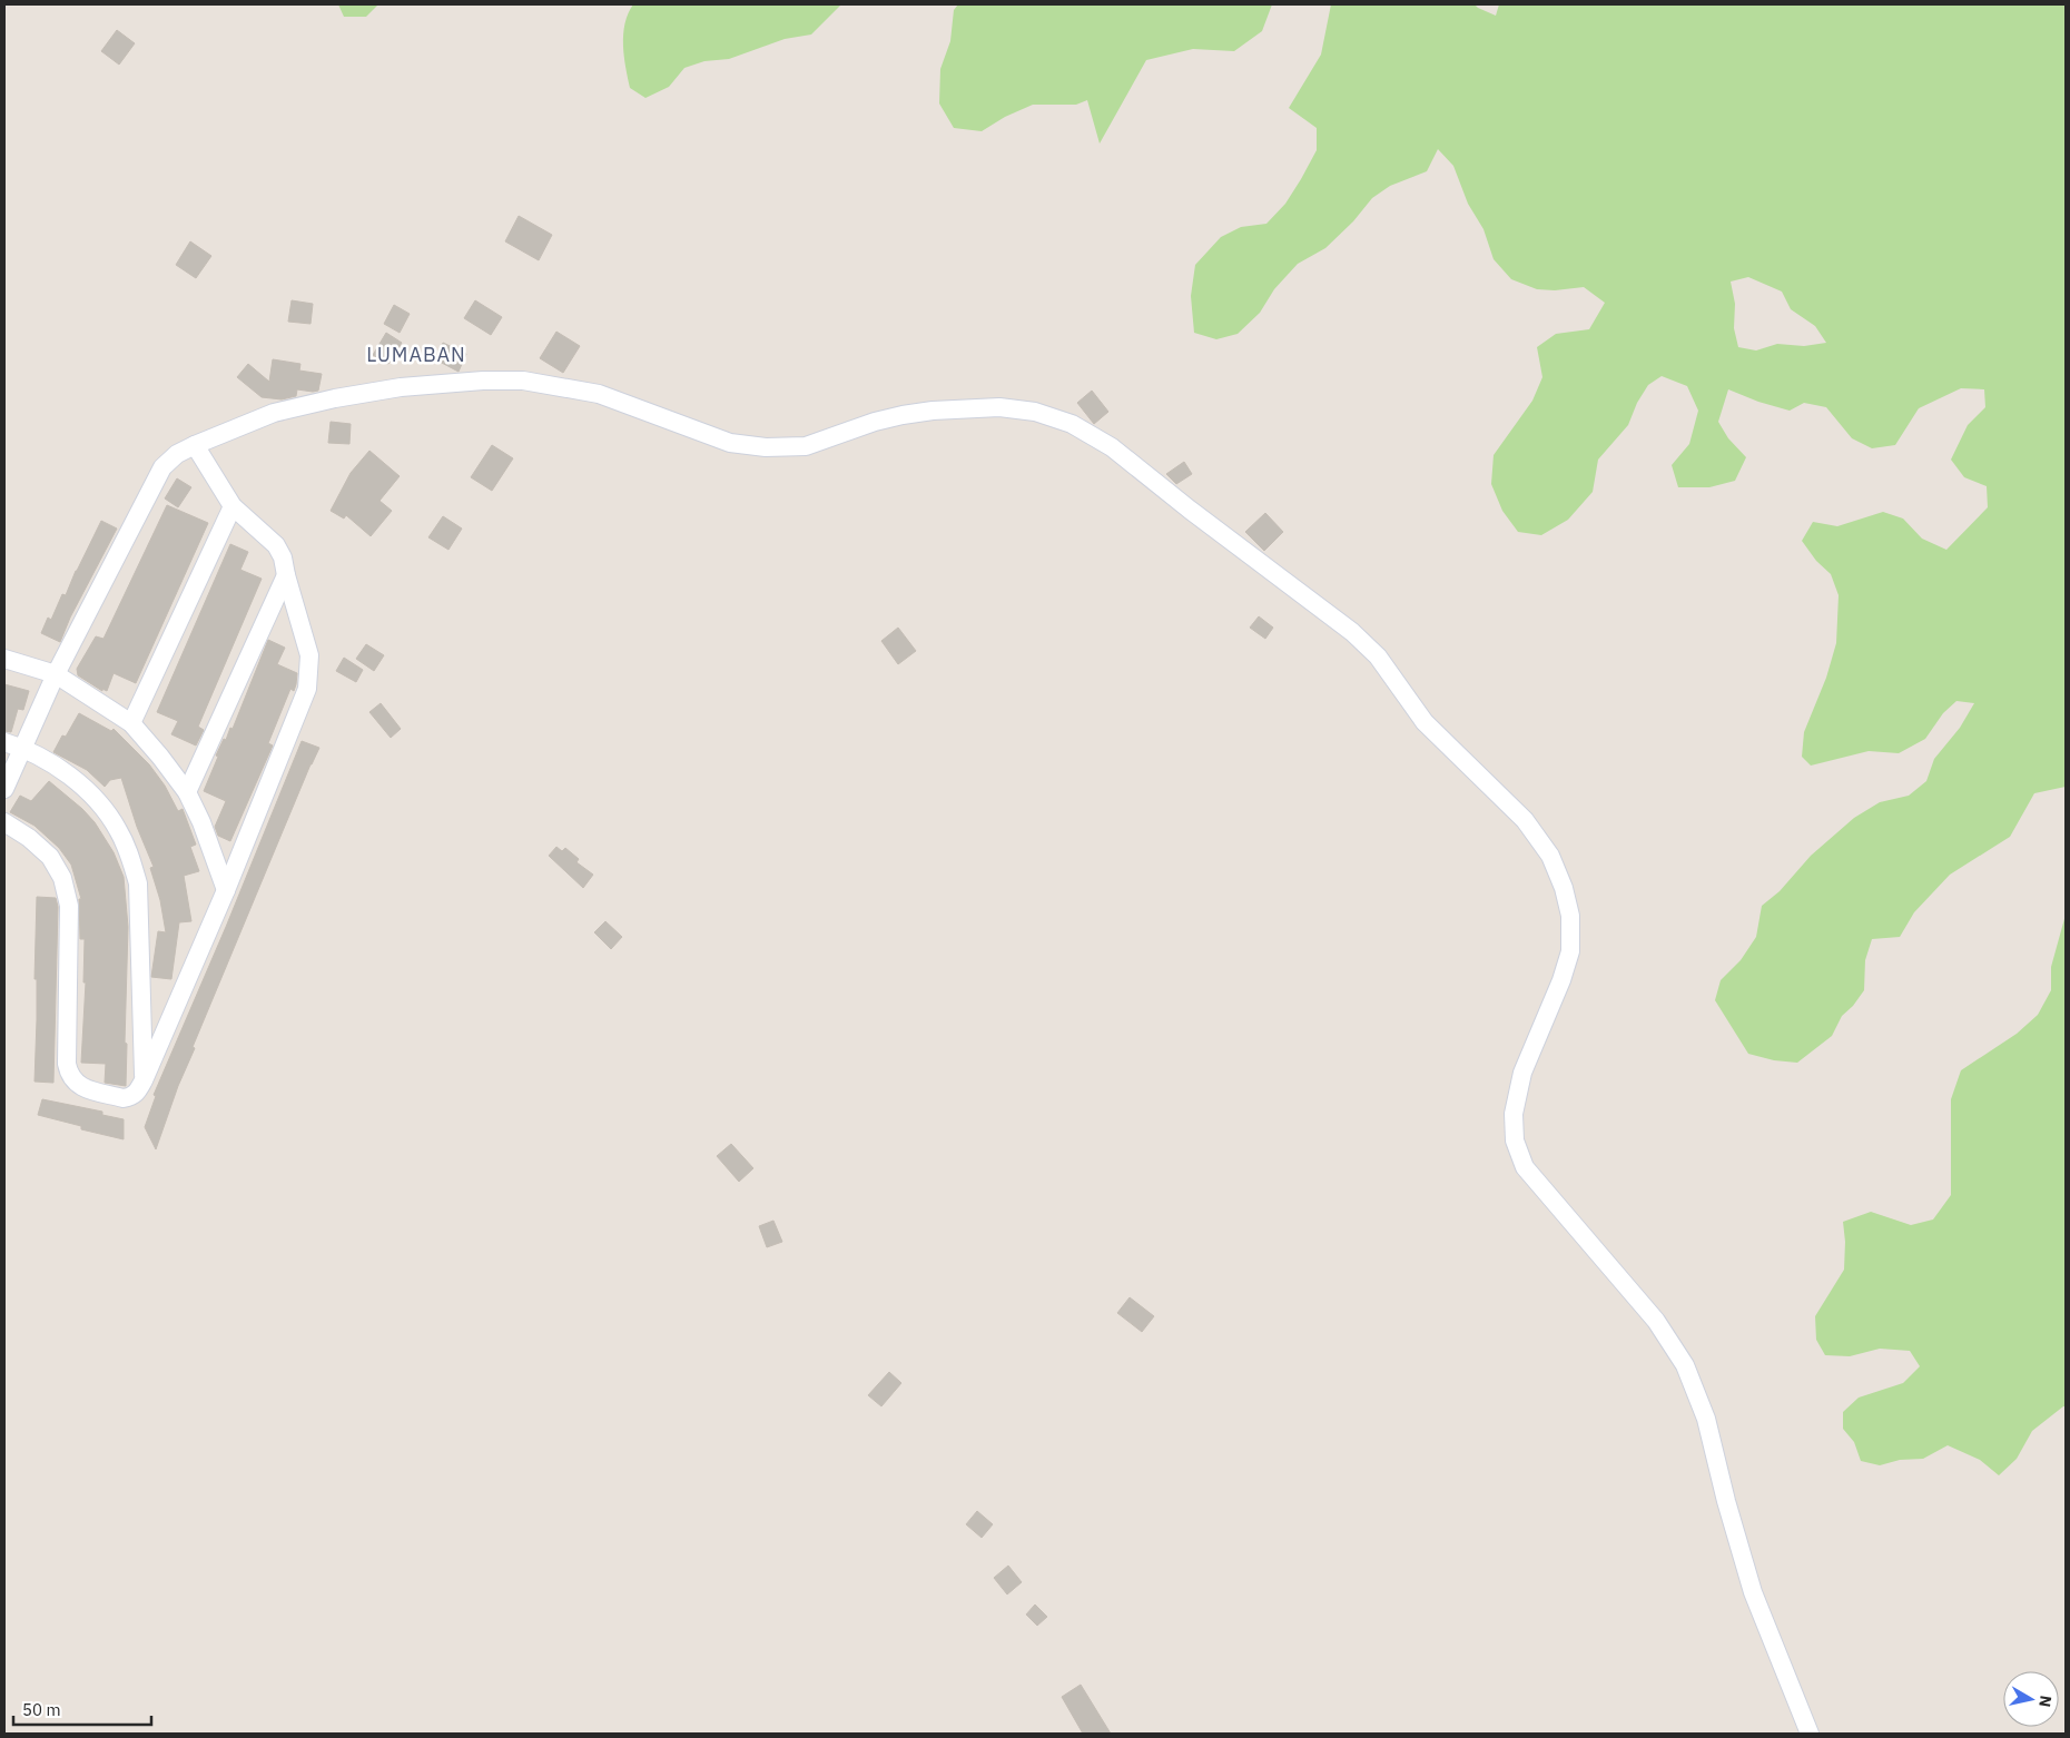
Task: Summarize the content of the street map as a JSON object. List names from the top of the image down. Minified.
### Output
{"districts":["LUMABAN"],"scale_bar":"50 m","north":"right"}
